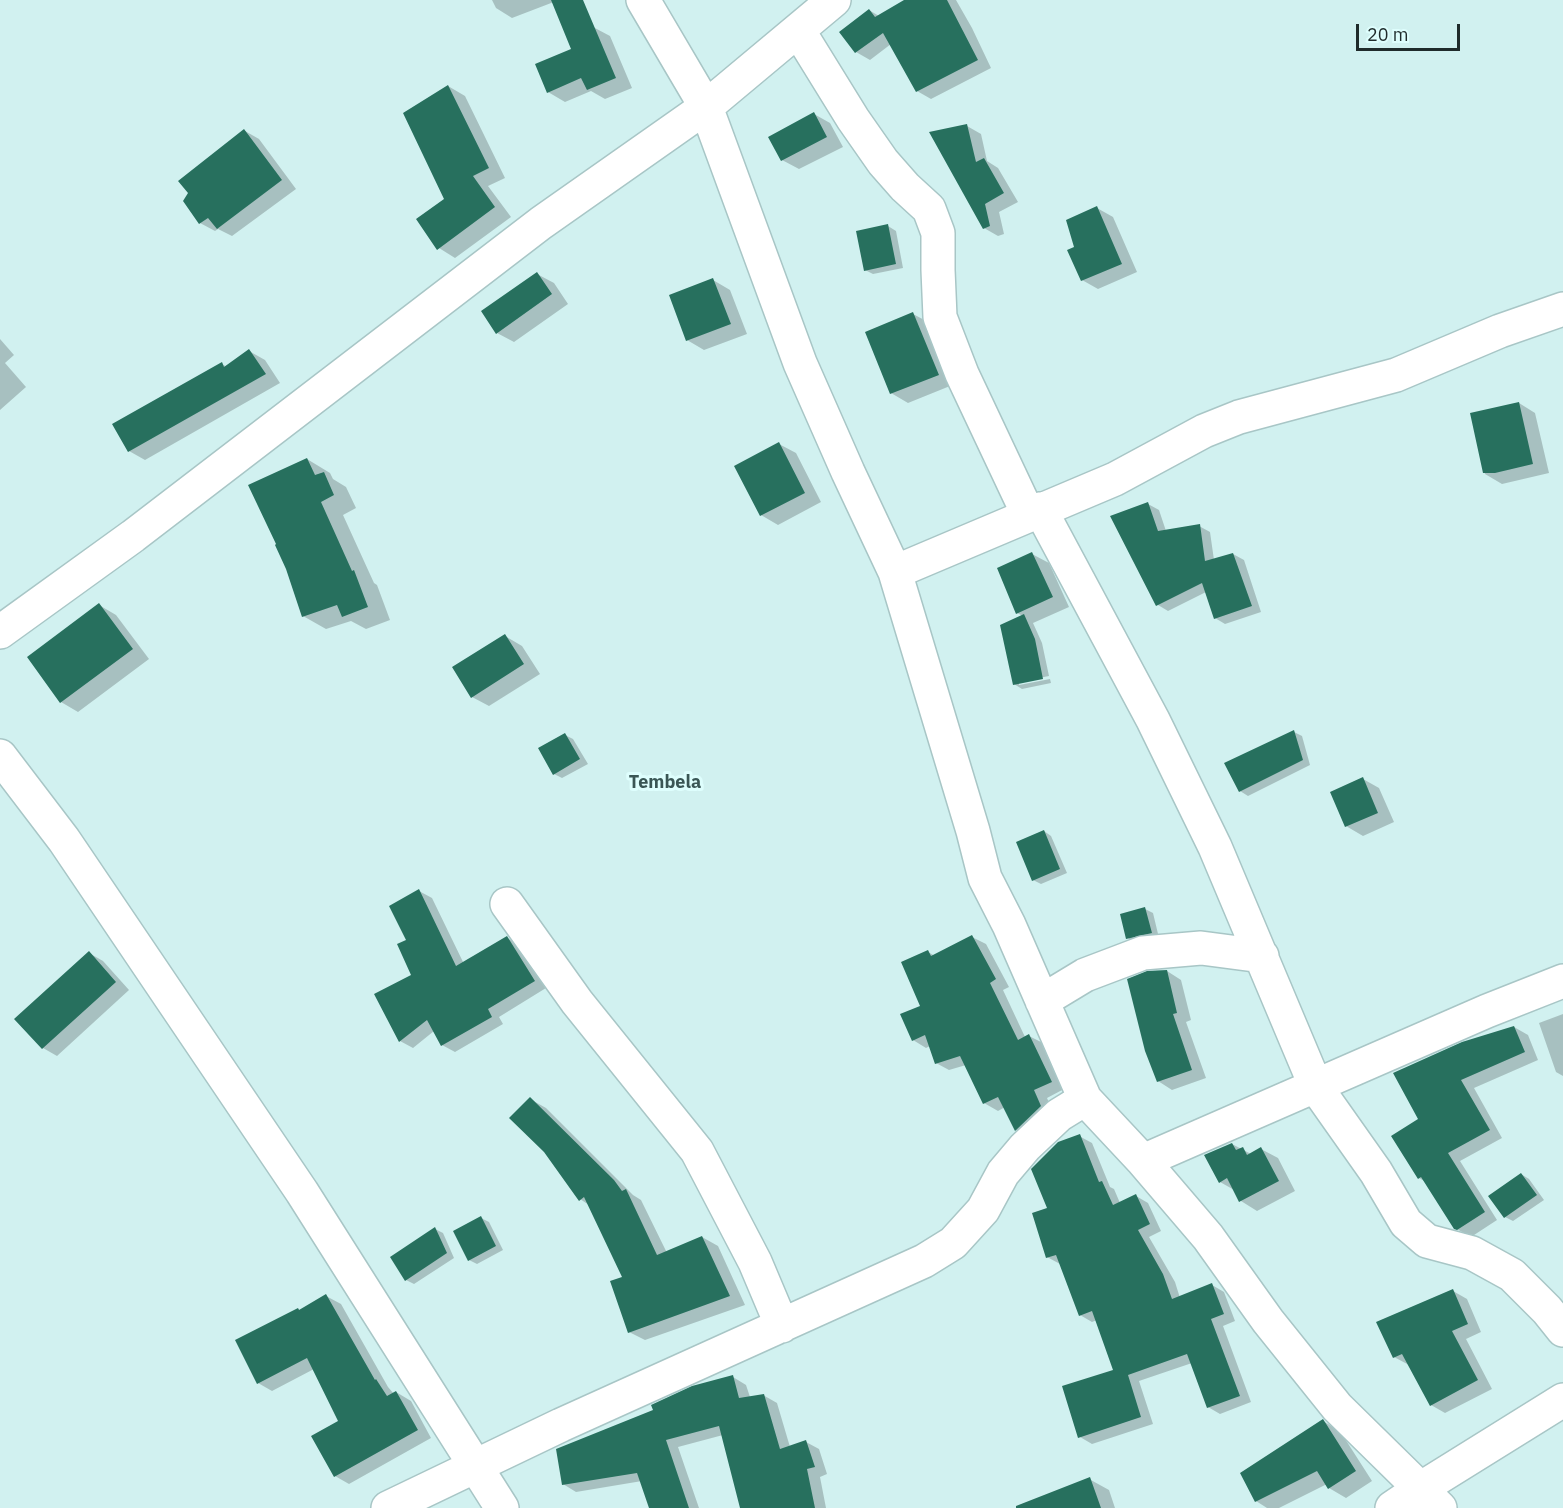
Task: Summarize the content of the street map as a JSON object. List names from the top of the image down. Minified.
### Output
{"districts":["Tembela"],"scale_bar":"20 m"}
